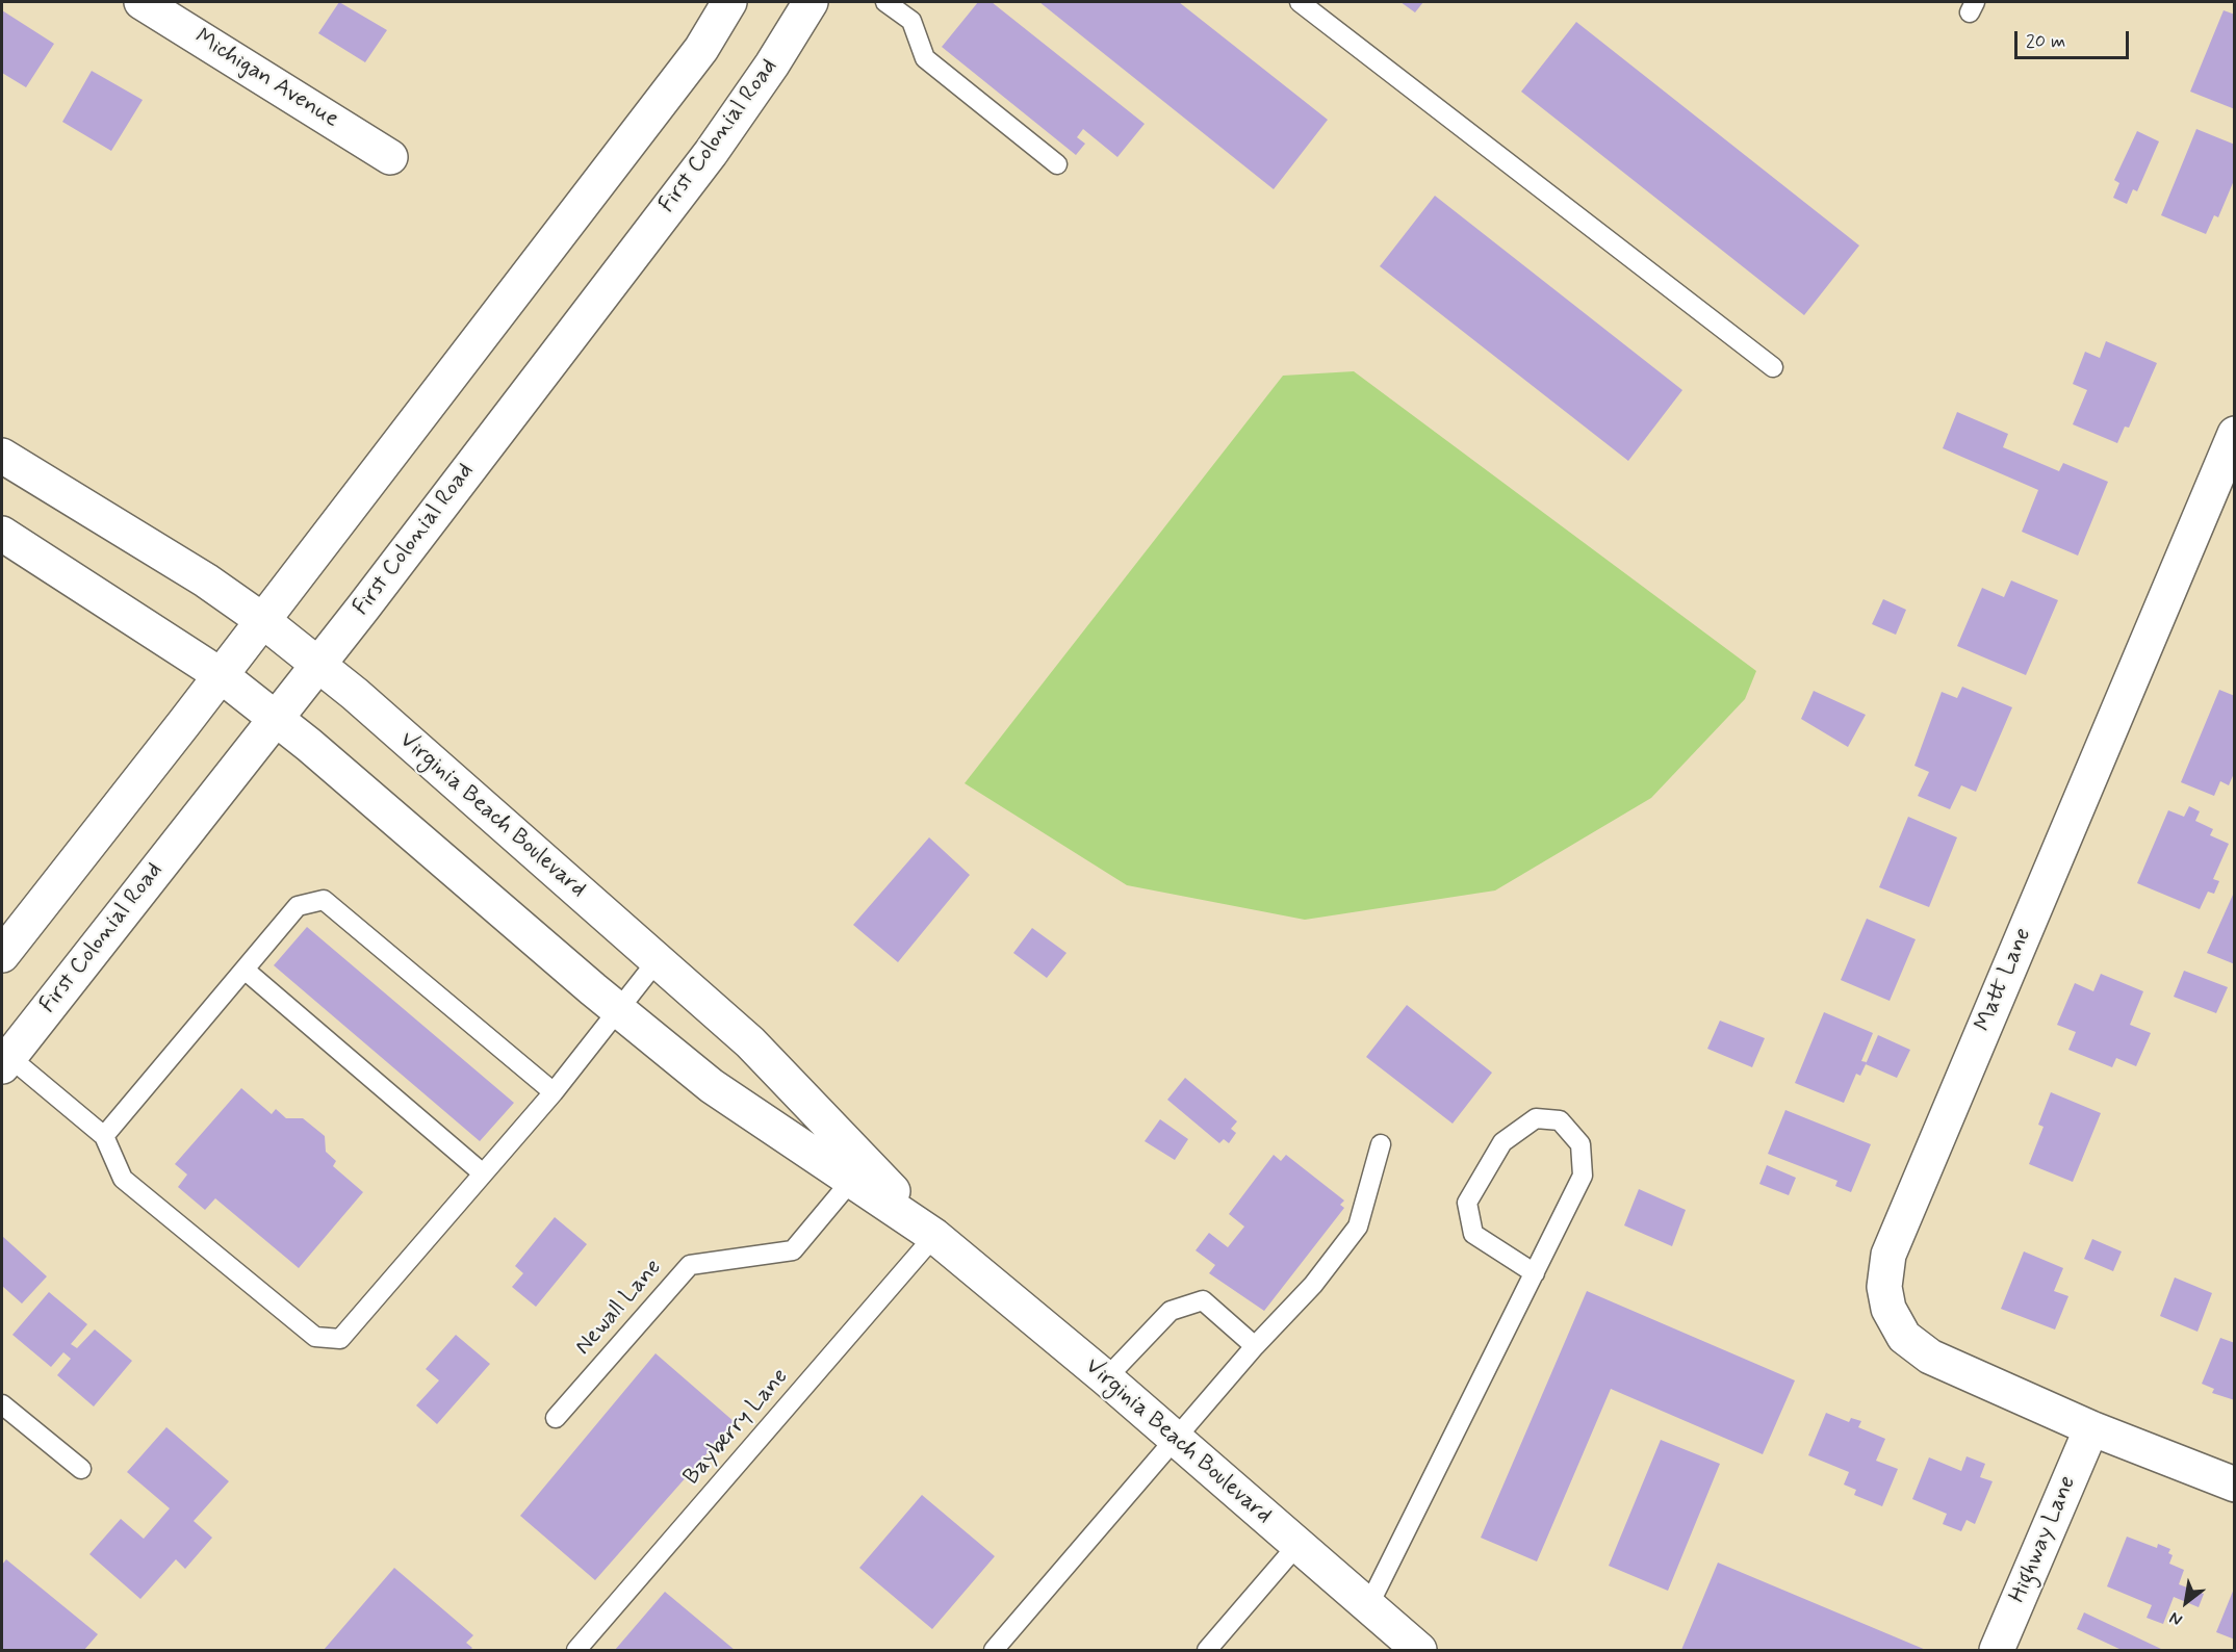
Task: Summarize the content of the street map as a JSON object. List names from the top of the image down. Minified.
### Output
{"streets":{"main road":["Michigan Avenue","First Colonial Road","Virginia Beach Boulevard","Matt Lane","Highway Lane"],"lane":["Newall Lane","Bayberry Lane"]},"crossings":[["First Colonial Road","Virginia Beach Boulevard"],["Virginia Beach Boulevard","Newall Lane"],["Virginia Beach Boulevard","Bayberry Lane"],["Matt Lane","Highway Lane"]],"scale_bar":"20 m","north":"bottom left"}
